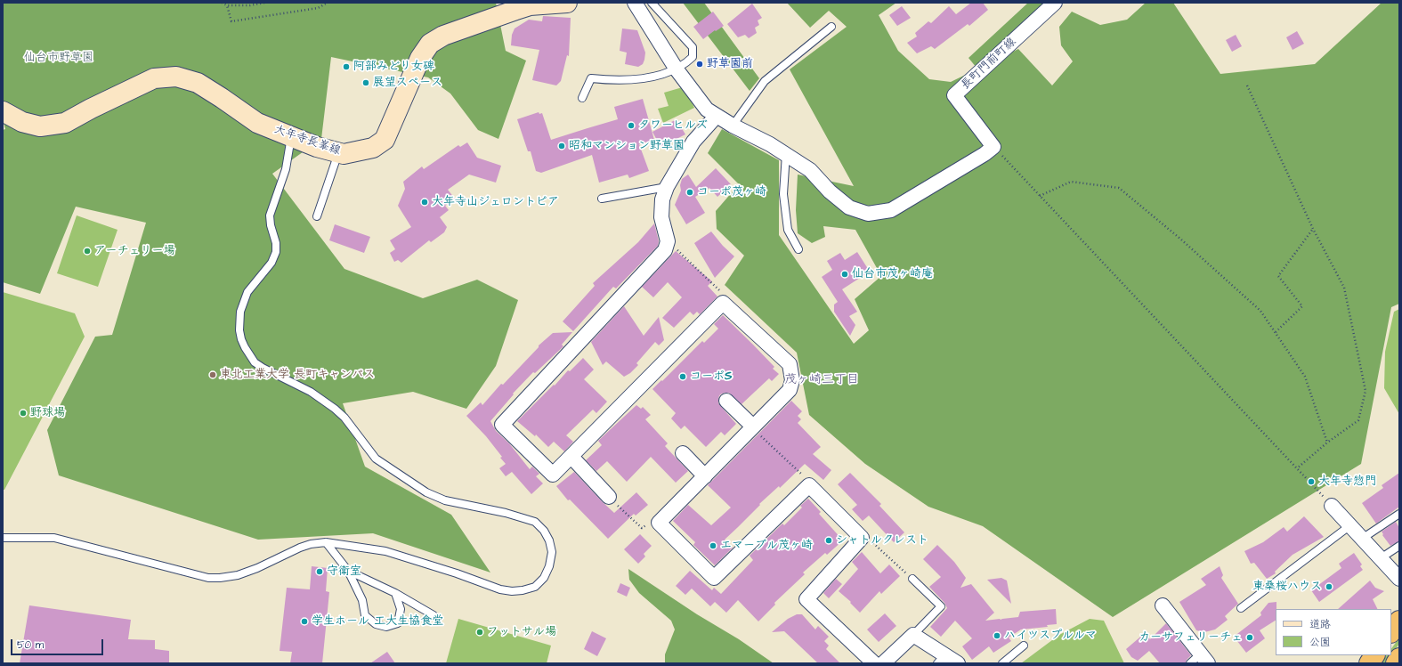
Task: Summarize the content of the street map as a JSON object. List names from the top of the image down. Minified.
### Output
{"streets":{"street":["長町門前町線","大年寺長峯線"]},"districts":["茂ヶ崎三丁目"],"parks":["仙台市野草園"],"places":["野草園前","阿部みどり女碑","展望スペース","タワーヒルズ","昭和マンション野草園","コーポ茂ヶ崎","大年寺山ジェロントピア","アーチェリー場","仙台市茂ヶ崎庵","東北工業大学 長町キャンパス","コーポS","野球場","大年寺惣門","シャトルクレスト","エマーブル茂ヶ崎","守衛室","東桑桜ハウス","学生ホール 工大生協食堂","フットサル場","ハイツスプルルマ","カーサフェリーチェ"],"legend":["道路","公園"],"scale_bar":"50 m"}
